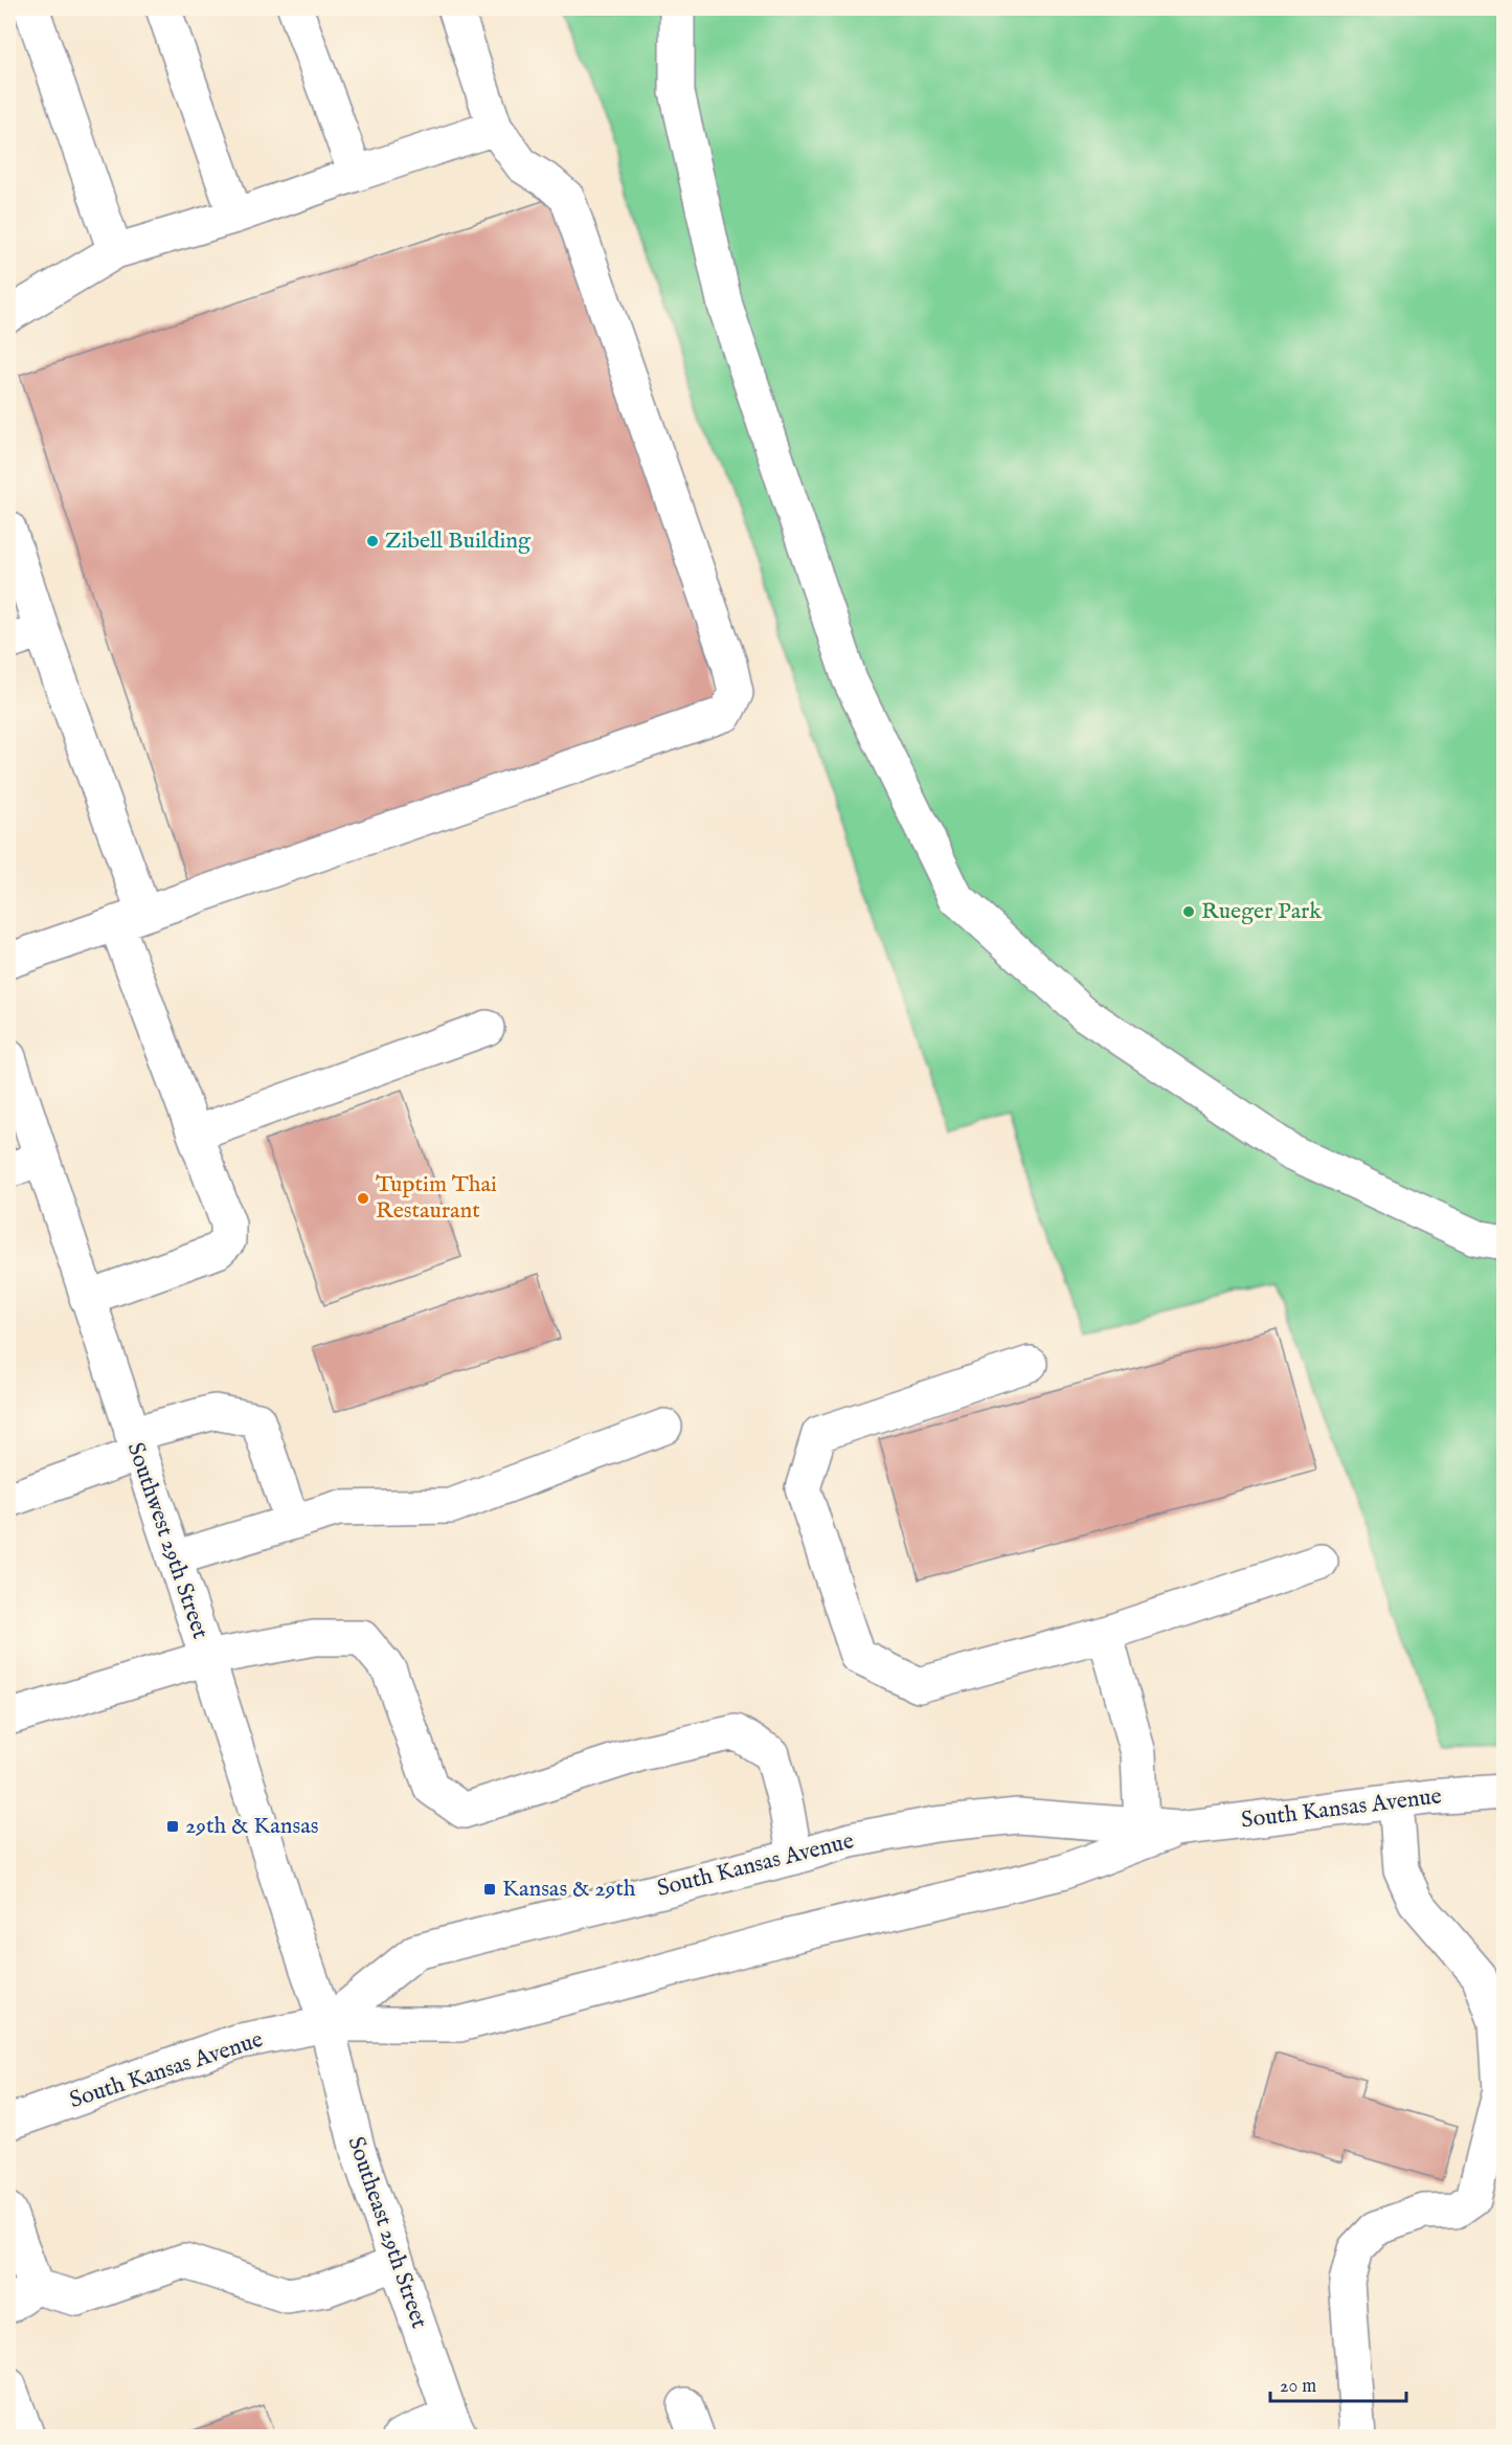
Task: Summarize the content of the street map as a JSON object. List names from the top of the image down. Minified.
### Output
{"streets":{"main road":["Southwest 29th Street","South Kansas Avenue","Southeast 29th Street"]},"crossings":[["Southwest 29th Street","South Kansas Avenue"],["Southwest 29th Street","Southeast 29th Street"],["South Kansas Avenue","Southeast 29th Street"]],"places":{"other":["Zibell Building","Rueger Park","Tuptim Thai Restaurant"],"transit":["29th & Kansas","Kansas & 29th"]},"scale_bar":"20 m"}
